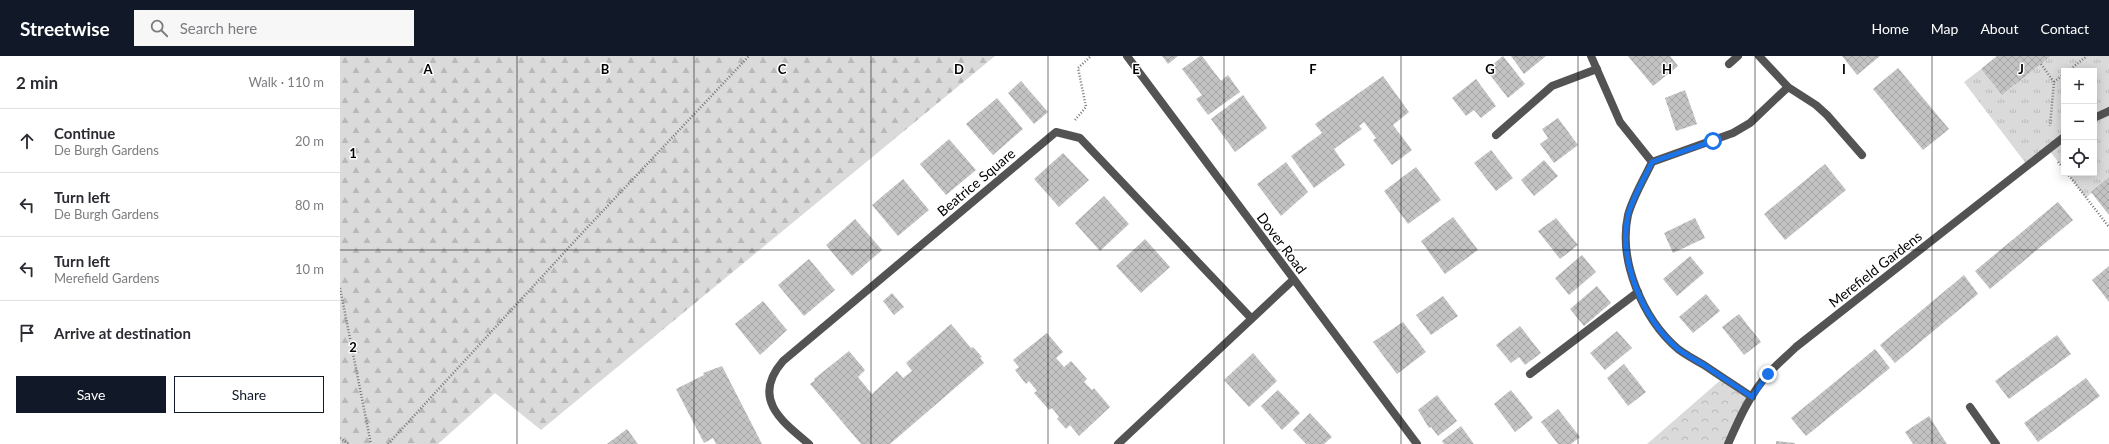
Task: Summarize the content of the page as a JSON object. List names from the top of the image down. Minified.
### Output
{"streets":{"street":["Beatrice Square","Dover Road","Merefield Gardens"]},"page":{"header":"Streetwise","search":"Search here","nav":["Home","Map","About","Contact"],"heading":["2 min","Walk · 110 m"],"map_buttons":["+","−"],"list":[["Continue","De Burgh Gardens","20 m"],["Turn left","De Burgh Gardens","80 m"],["Turn left","Merefield Gardens","10 m"],"Arrive at destination"],"buttons":["Save","Share"]},"grid":{"columns":["A","B","C","D","E","F","G","H","I","J"],"rows":["1","2"]}}
